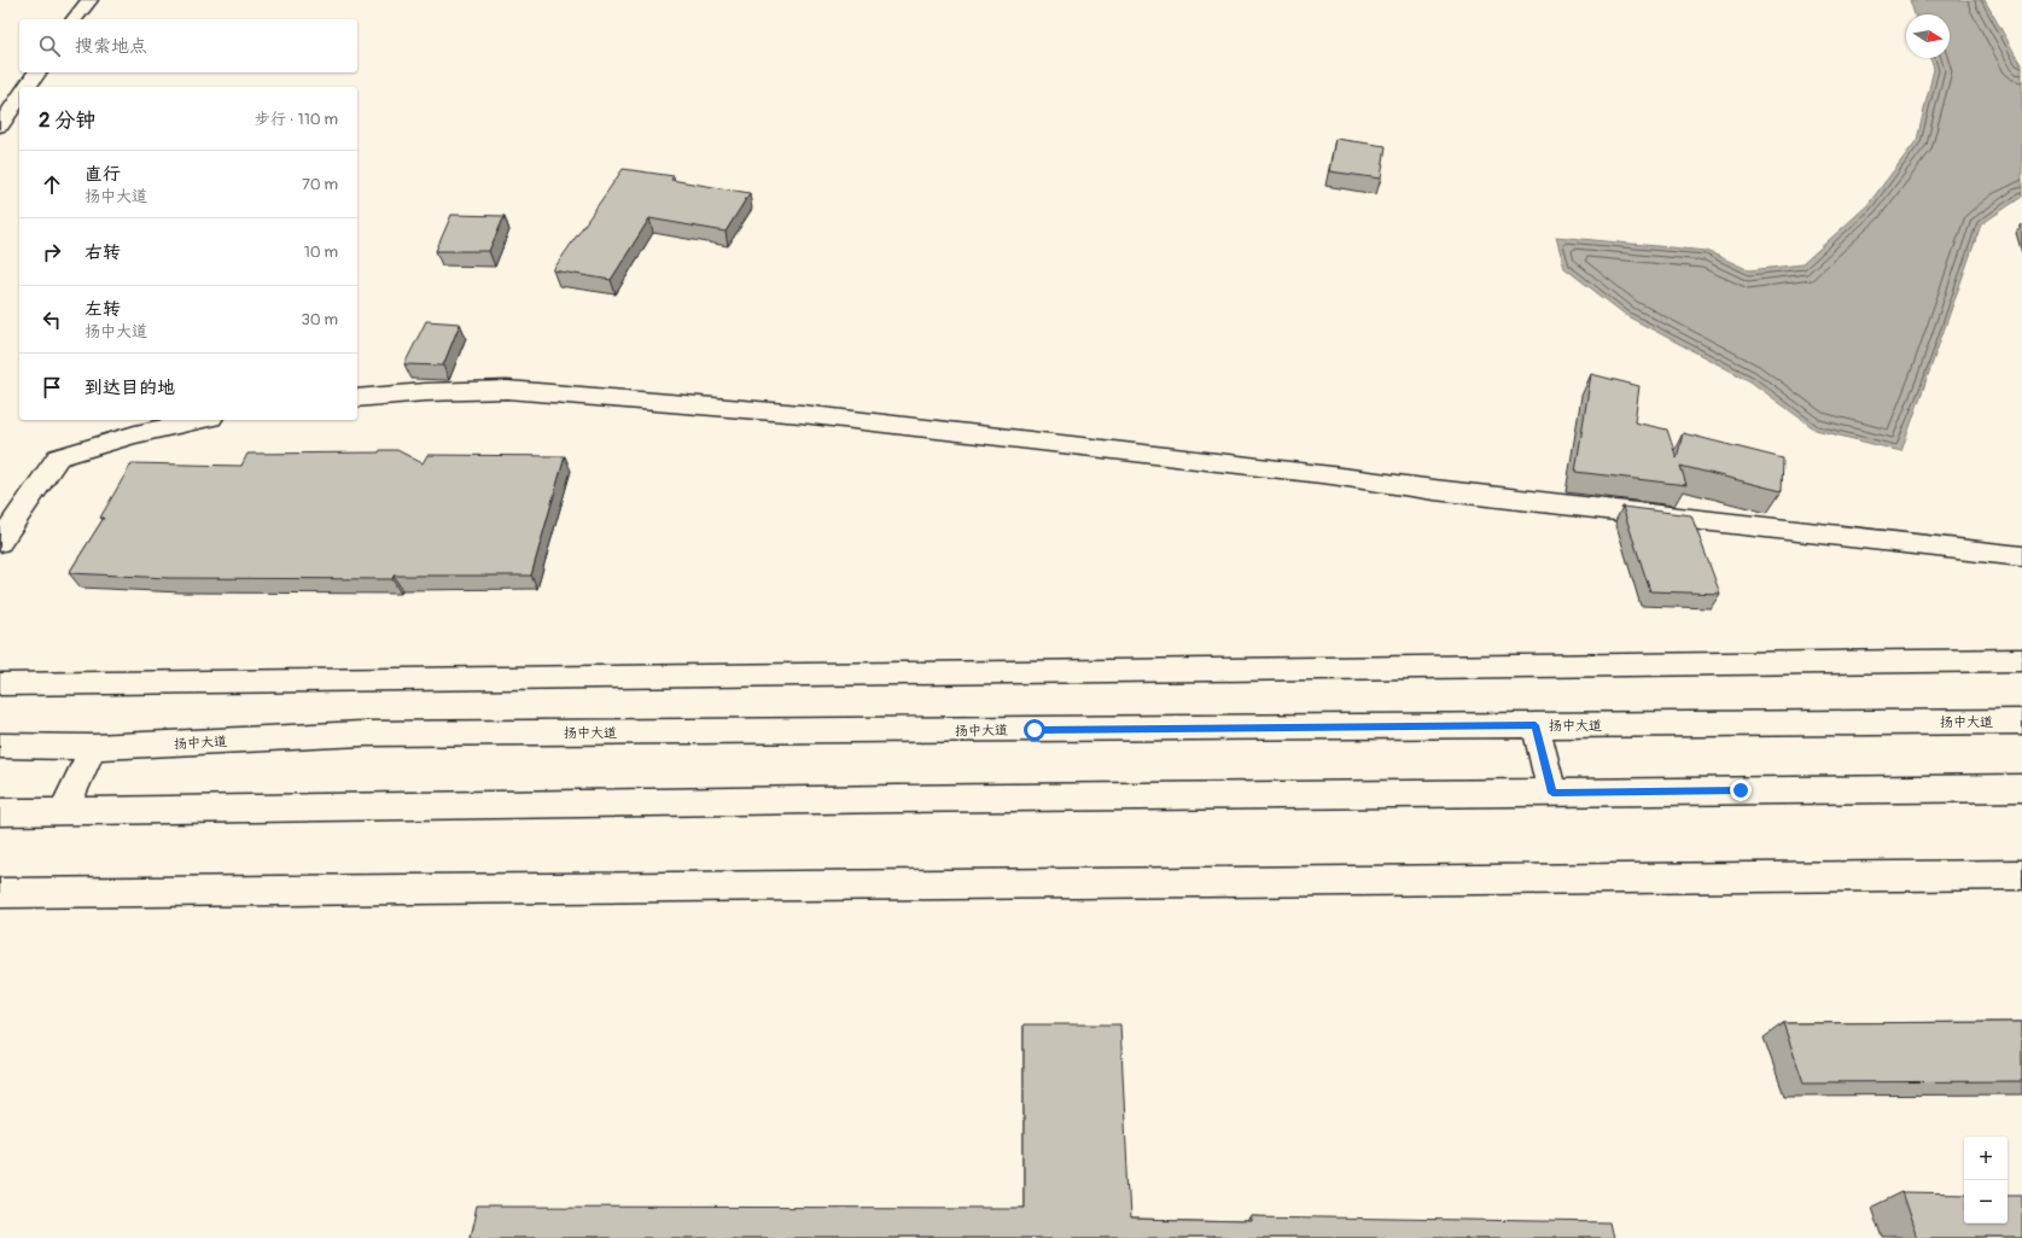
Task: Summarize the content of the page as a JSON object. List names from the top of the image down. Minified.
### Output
{"streets":{"main road":["扬中大道"]},"north":"right","page":{"search":"搜索地点","heading":["2 分钟","步行 · 110 m"],"list":[["直行","扬中大道","70 m"],["右转","10 m"],["左转","扬中大道","30 m"],"到达目的地"],"map_buttons":["+","−"]}}
